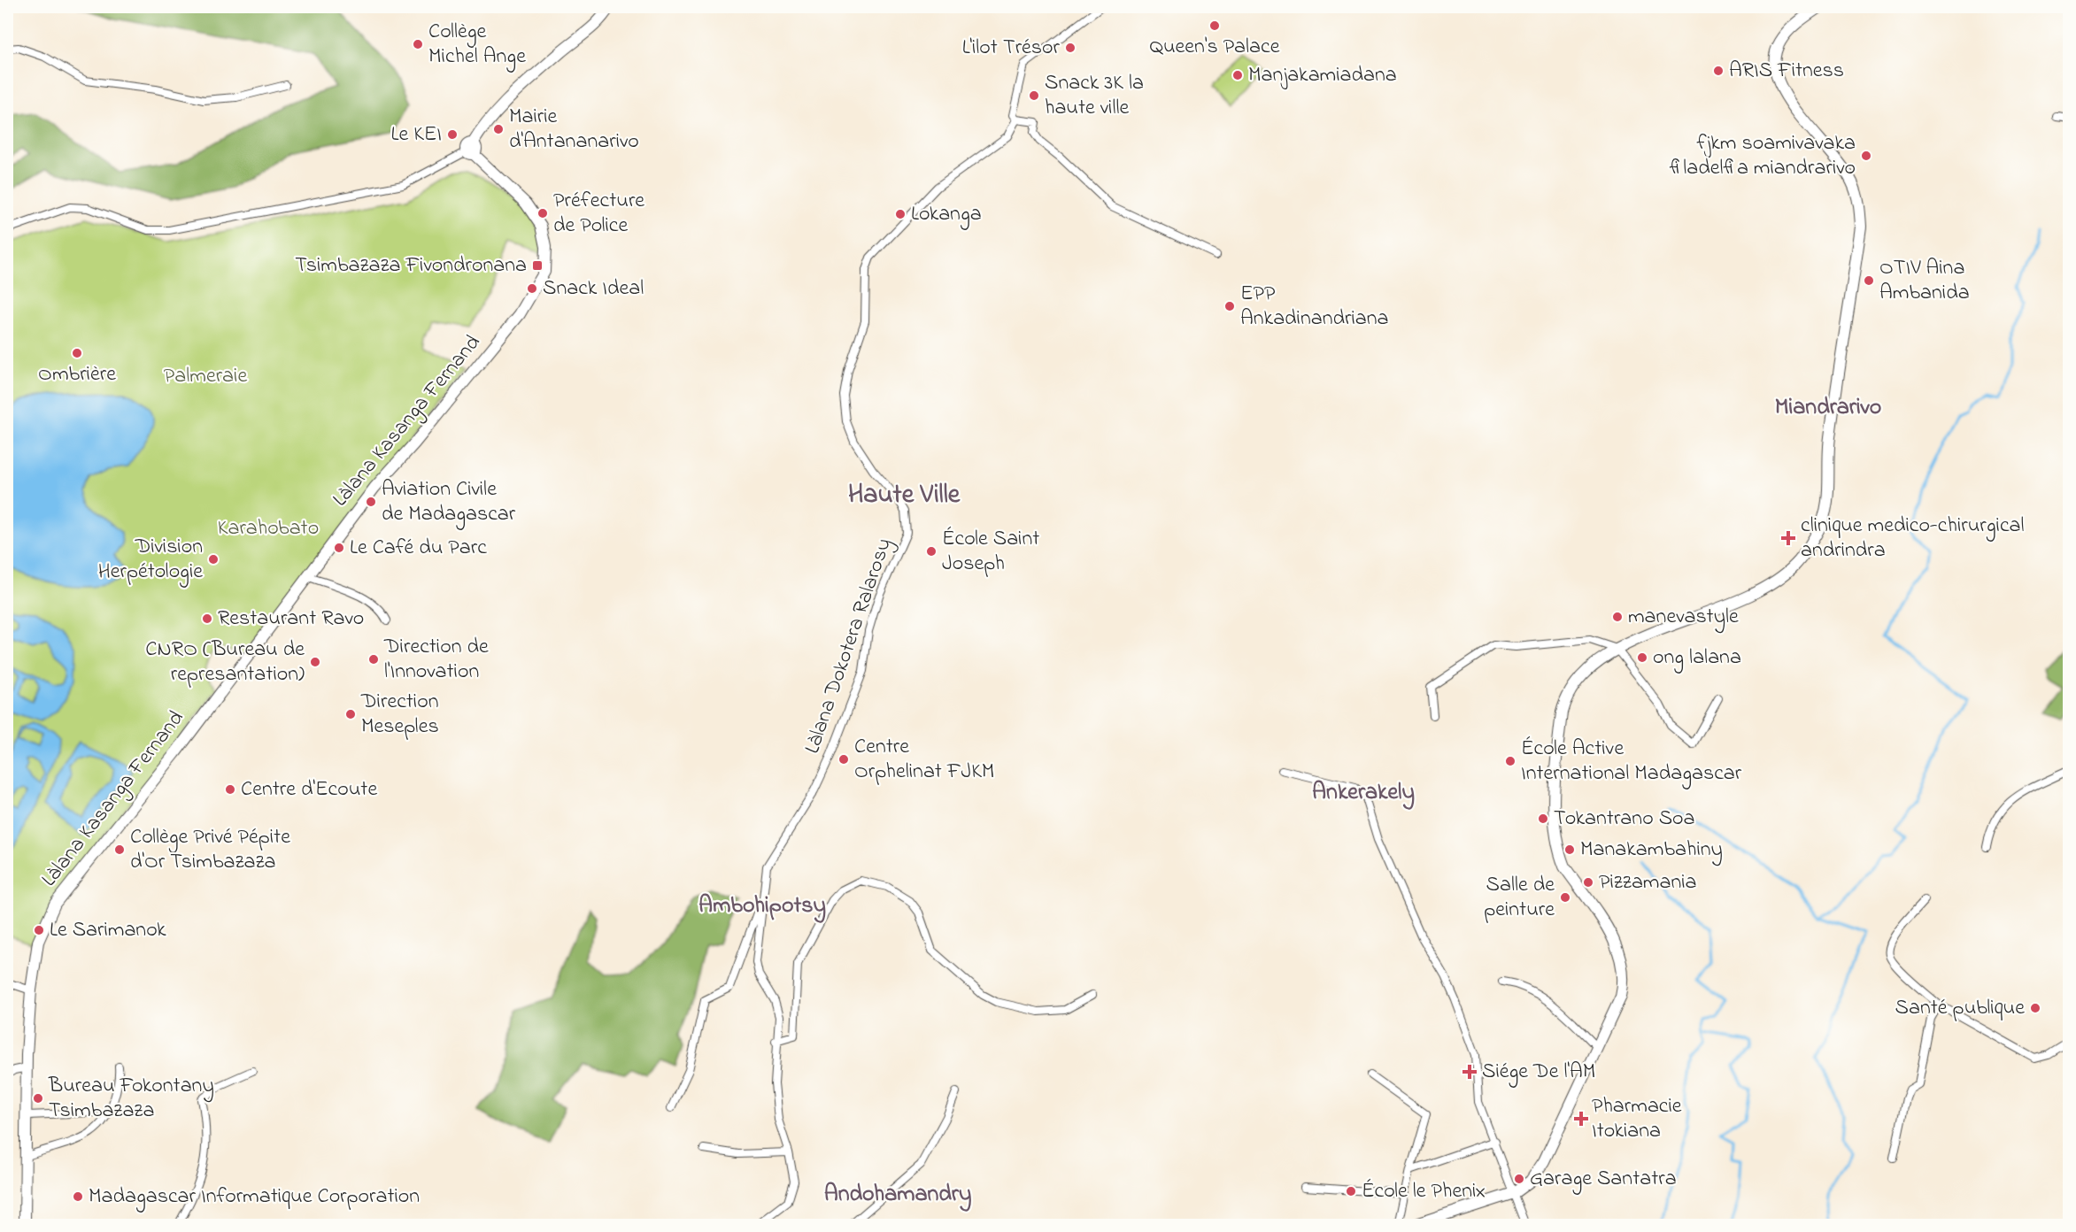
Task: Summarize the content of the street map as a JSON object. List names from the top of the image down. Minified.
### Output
{"streets":{"street":["Làlana Kasanga Fernand","Làlana Dokotera Ralarosy"]},"districts":["Miandrarivo","Haute Ville","Ankerakely","Ambohipotsy","Andohamandry"],"parks":["Palmeraie","Karahobato"],"places":{"other":["Queen's Palace","Collège Michel Ange","L'ilot Trésor","ARIS Fitness","Manjakamiadana","Snack 3K la haute ville","Mairie d'Antananarivo","Le KEI","fjkm soamivavaka filadelfia miandrarivo","Préfecture de Police","Lokanga","OTIV Aina Ambanida","Snack Ideal","EPP Ankadinandriana","Ombrière","Aviation Civile de Madagascar","Le Café du Parc","École Saint Joseph","Division Herpétologie","manevastyle","Restaurant Ravo","ong lalana","Direction de l'Innovation","CNRO (Bureau de represantation)","Direction Meseples","Centre Orphelinat FJKM","École Active International Madagascar","Centre d'Ecoute","Tokantrano Soa","Collège Privé Pépite d'Or Tsimbazaza","Manakambahiny","Pizzamania","Salle de peinture","Le Sarimanok","Santé publique","Bureau Fokontany Tsimbazaza","Garage Santatra","École le Phenix","Madagascar Informatique Corporation"],"transit":["Tsimbazaza Fivondronana"],"health":["clinique medico-chirurgical andrindra","Siége De l'AM","Pharmacie Itokiana"]}}
